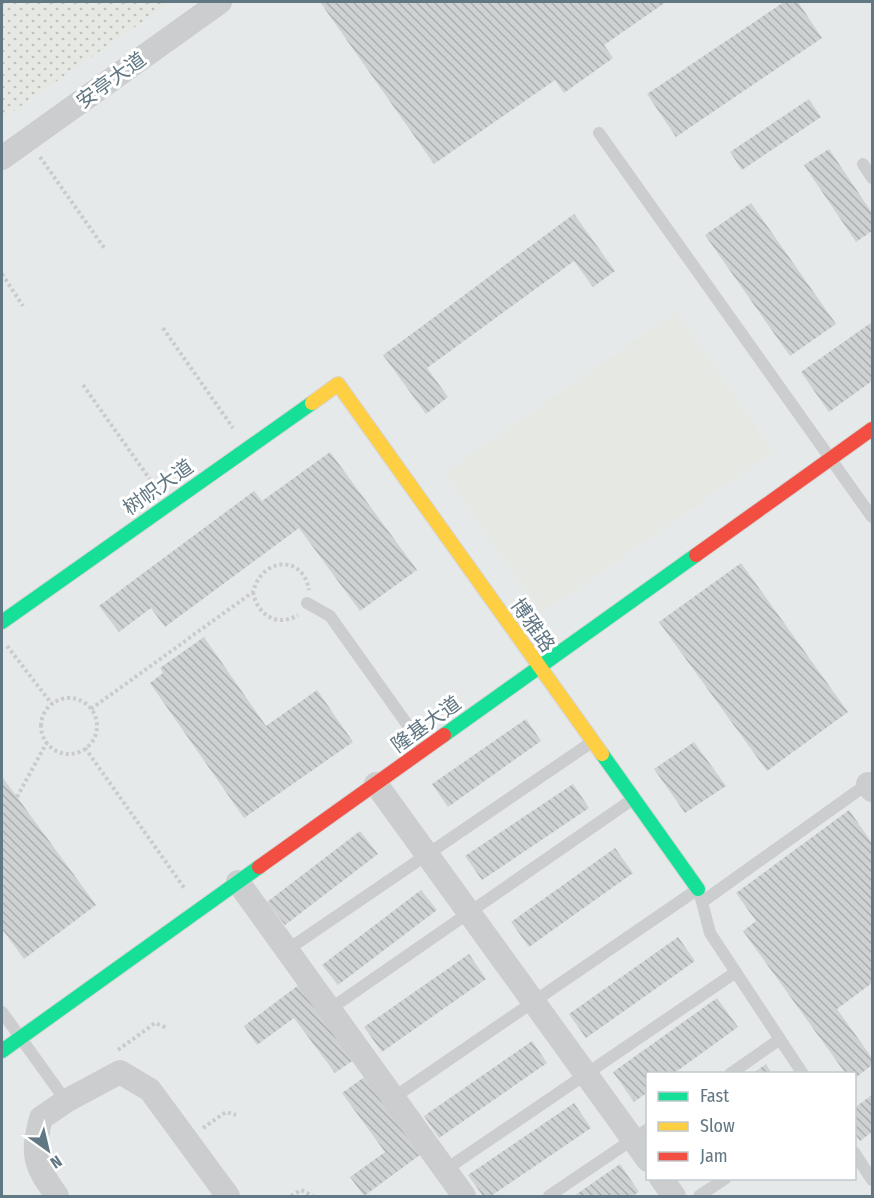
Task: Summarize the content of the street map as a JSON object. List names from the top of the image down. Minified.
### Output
{"streets":{"street":["安亭大道","树帜大道","博雅路","隆基大道"]},"crossings":[["树帜大道","博雅路"],["博雅路","隆基大道"]],"legend":["Fast","Slow","Jam"],"north":"bottom right"}
